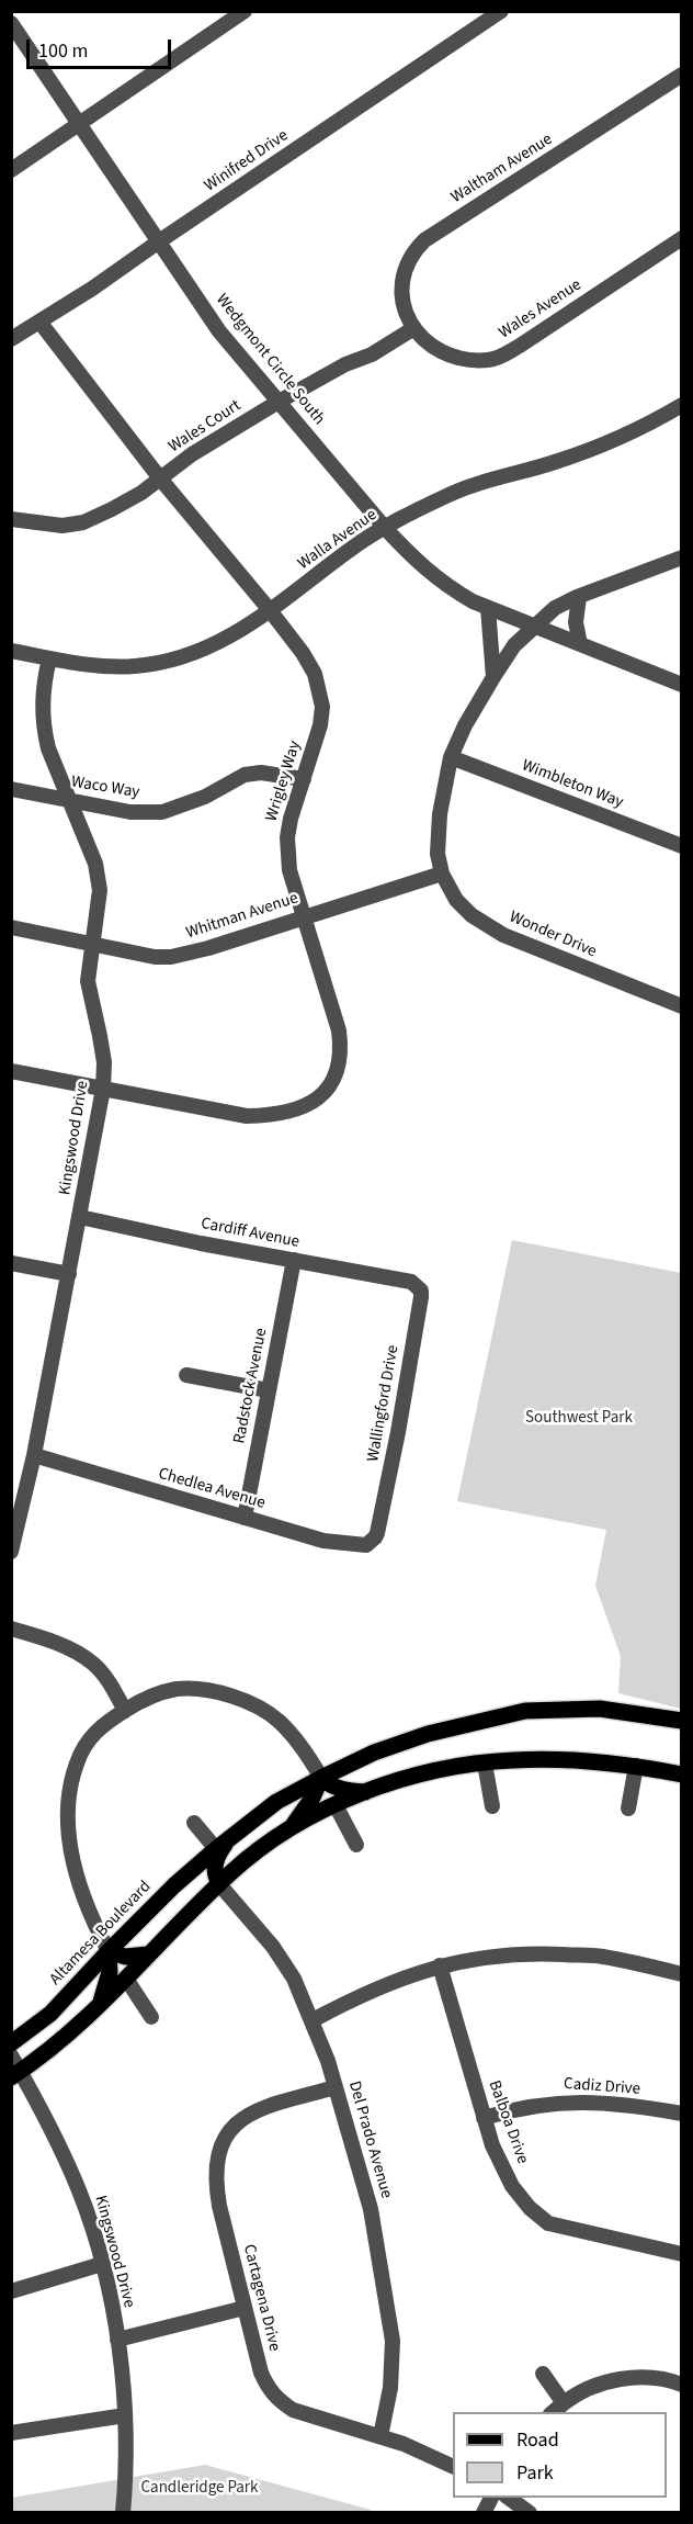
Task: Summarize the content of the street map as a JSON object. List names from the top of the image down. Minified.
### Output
{"streets":{"main road":["Altamesa Boulevard"],"street":["Winifred Drive","Waltham Avenue","Wales Avenue","Wedgmont Circle South","Wales Court","Walla Avenue","Wrigley Way","Wimbleton Way","Waco Way","Whitman Avenue","Wonder Drive","Kingswood Drive","Cardiff Avenue","Radstock Avenue","Wallingford Drive","Chedlea Avenue","Cadiz Drive","Balboa Drive","Del Prado Avenue","Cartagena Drive"]},"crossings":[["Winifred Drive","Wedgmont Circle South"],["Winifred Drive","Wrigley Way"],["Waltham Avenue","Wales Avenue"],["Waltham Avenue","Wales Court"],["Wales Avenue","Wales Court"],["Wedgmont Circle South","Wales Court"],["Wedgmont Circle South","Walla Avenue"],["Wedgmont Circle South","Wonder Drive"],["Wales Court","Wrigley Way"],["Walla Avenue","Wrigley Way"],["Walla Avenue","Kingswood Drive"],["Wrigley Way","Waco Way"],["Wrigley Way","Whitman Avenue"],["Wrigley Way","Kingswood Drive"],["Wimbleton Way","Wonder Drive"],["Waco Way","Kingswood Drive"],["Whitman Avenue","Wonder Drive"],["Whitman Avenue","Kingswood Drive"],["Kingswood Drive","Cardiff Avenue"],["Kingswood Drive","Chedlea Avenue"],["Cardiff Avenue","Radstock Avenue"],["Cardiff Avenue","Wallingford Drive"],["Radstock Avenue","Chedlea Avenue"],["Wallingford Drive","Chedlea Avenue"],["Cadiz Drive","Balboa Drive"],["Del Prado Avenue","Cartagena Drive"]],"parks":["Southwest Park","Candleridge Park"],"legend":["Road","Park"],"scale_bar":"100 m"}
